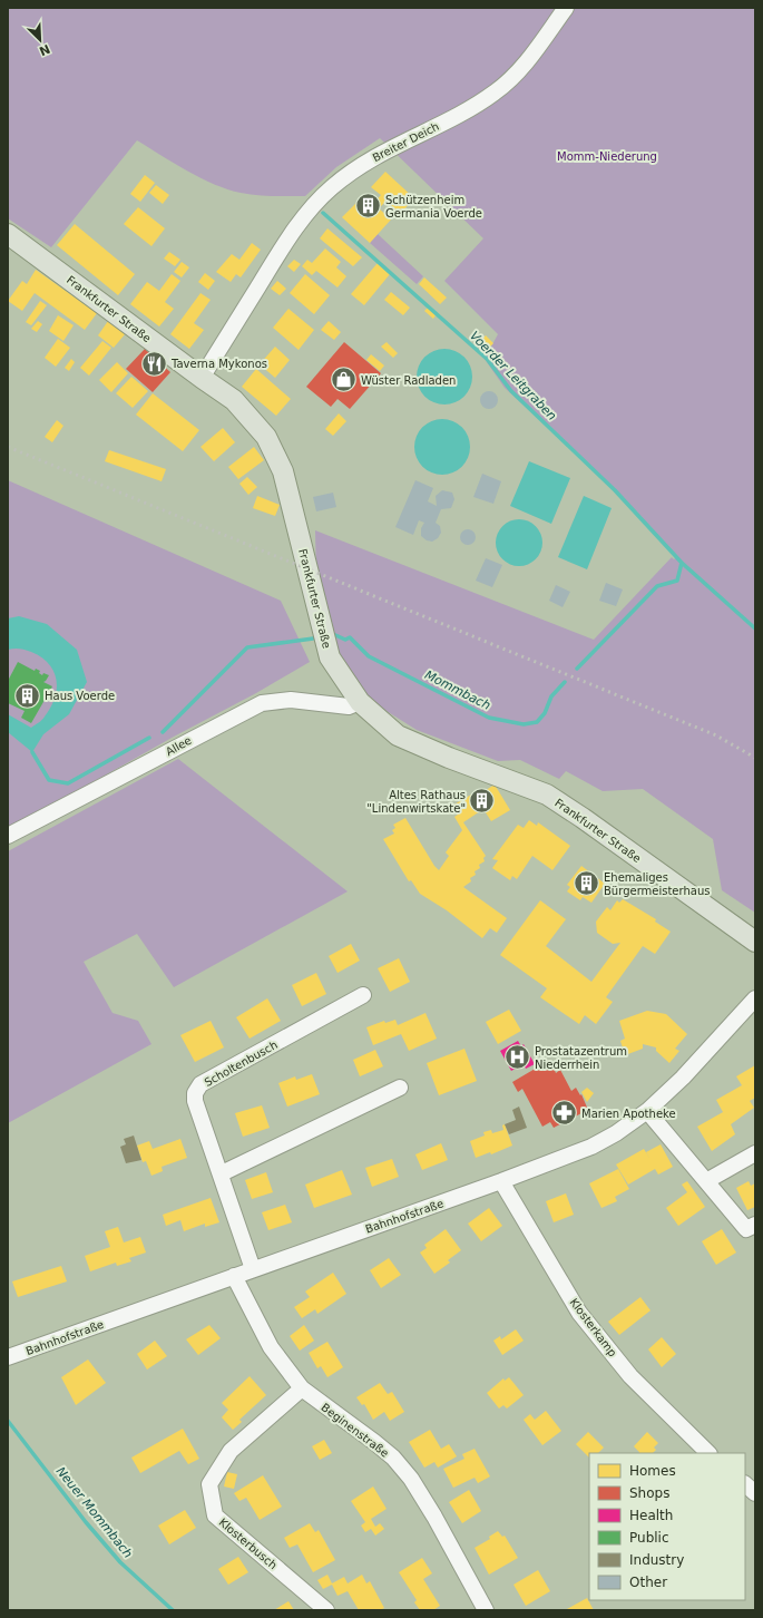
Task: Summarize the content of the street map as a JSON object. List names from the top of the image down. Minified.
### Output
{"streets":{"main road":["Frankfurter Straße"],"street":["Breiter Deich","Allee","Scholtenbusch","Bahnhofstraße","Klosterkamp","Beginenstraße","Klosterbusch"]},"crossings":[["Breiter Deich","Frankfurter Straße"],["Frankfurter Straße","Allee"],["Scholtenbusch","Bahnhofstraße"],["Bahnhofstraße","Klosterkamp"],["Bahnhofstraße","Beginenstraße"],["Beginenstraße","Klosterbusch"]],"water":["Voerder Leitgraben","Mommbach","Neuer Mommbach"],"parks":["Momm-Niederung"],"places":{"building":["Schützenheim Germania Voerde","Haus Voerde","Altes Rathaus \"Lindenwirtskate\"","Ehemaliges Bürgermeisterhaus"],"restaurant":["Taverna Mykonos"],"shop":["Wüster Radladen"],"hospital":["Prostatazentrum Niederrhein"],"pharmacy":["Marien Apotheke"]},"legend":["Homes","Shops","Health","Public","Industry","Other"],"north":"bottom right"}
